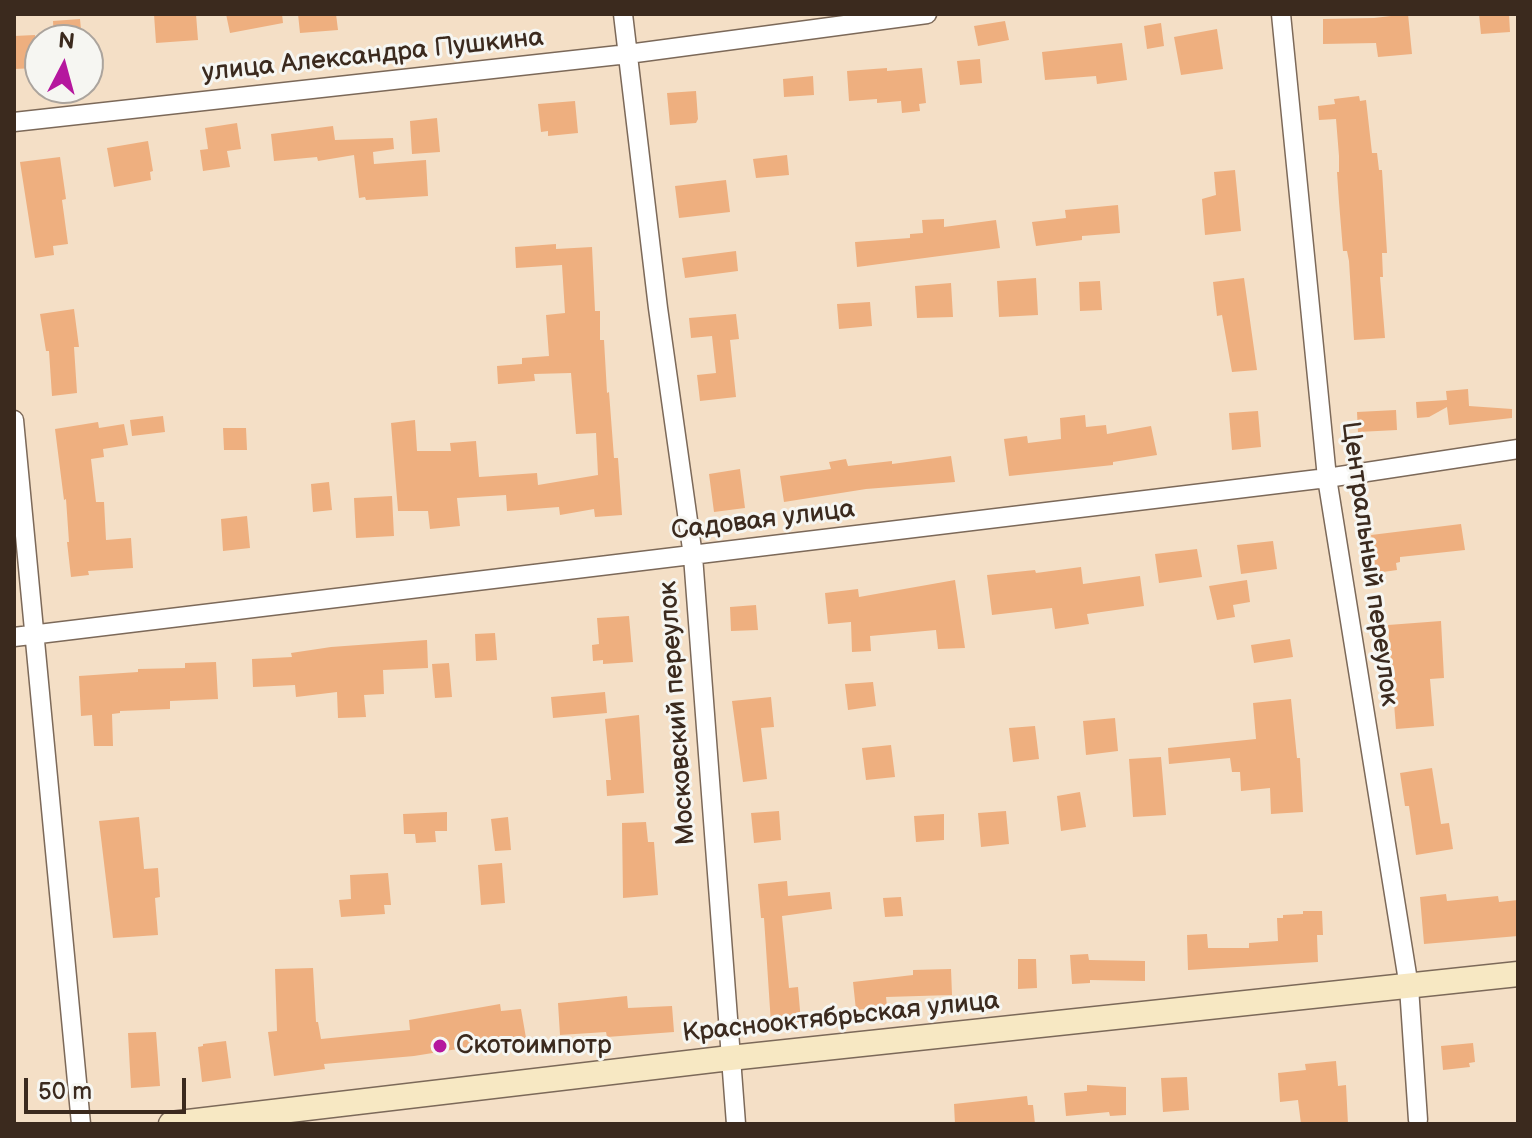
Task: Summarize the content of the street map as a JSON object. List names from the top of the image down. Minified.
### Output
{"streets":{"main road":["Краснооктябрьская улица"],"street":["улица Александра Пушкина","Садовая улица","Центральный переулок","Московский переулок"]},"crossings":[["улица Александра Пушкина","Московский переулок"],["Садовая улица","Центральный переулок"],["Садовая улица","Московский переулок"],["Центральный переулок","Краснооктябрьская улица"],["Московский переулок","Краснооктябрьская улица"]],"places":["Скотоимпотр"],"scale_bar":"50 m","north":"top"}
